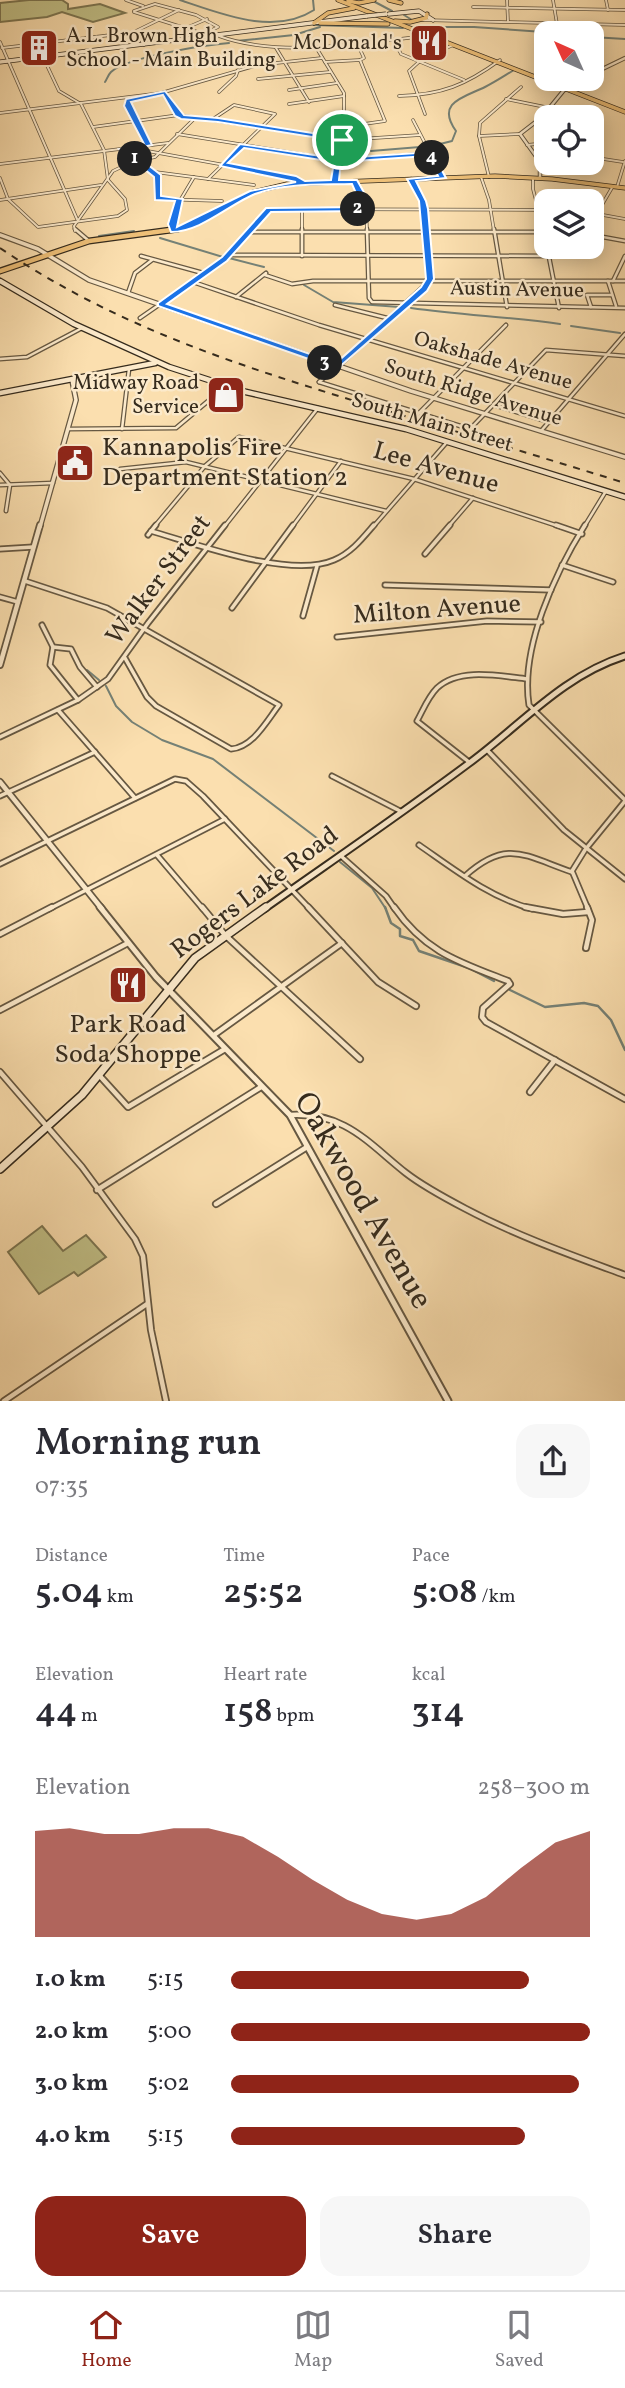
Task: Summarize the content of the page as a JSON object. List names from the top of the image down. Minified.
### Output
{"streets":{"main road":["South Main Street","Rogers Lake Road"],"street":["Austin Avenue","Oakshade Avenue","South Ridge Avenue","Lee Avenue","Walker Street","Milton Avenue","Oakwood Avenue"]},"crossings":[["South Main Street","Walker Street"],["Lee Avenue","Walker Street"],["Rogers Lake Road","Oakwood Avenue"]],"places":{"restaurant":["McDonald's","Park Road Soda Shoppe"],"building":["A.L. Brown High School - Main Building"],"shop":["Midway Road Service"],"public building":["Kannapolis Fire Department Station 2"]},"north":"top left","page":{"pins":["4","1","2","3"],"heading":["Morning run","07:35"],"stats":[["Distance","5.04 km"],["Time","25:52"],["Pace","5:08 /km"],["Elevation","44 m"],["Heart rate","158 bpm"],["kcal","314"]],"chart":["Elevation","258–300 m"],"list":[{"name":"1.0 km","note":"5:15"},{"name":"2.0 km","note":"5:00"},{"name":"3.0 km","note":"5:02"},{"name":"4.0 km","note":"5:15"}],"buttons":["Save","Share"],"tabs":["Home","Map","Saved"]}}
